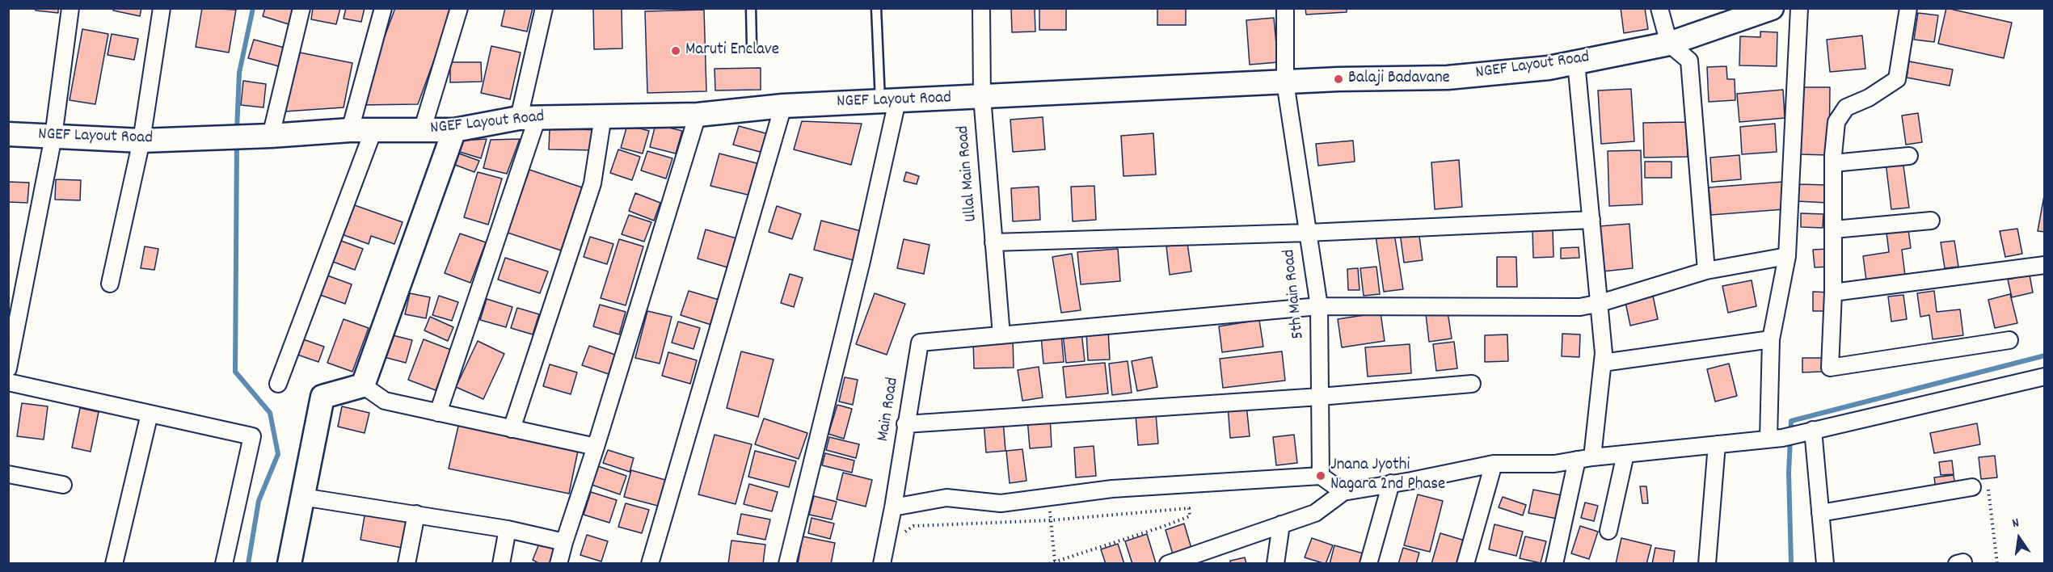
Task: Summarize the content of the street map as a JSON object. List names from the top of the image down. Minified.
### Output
{"streets":{"street":["NGEF Layout Road","Ullal Main Road","5th Main Road","Main Road"]},"crossings":[["NGEF Layout Road","Ullal Main Road"],["NGEF Layout Road","5th Main Road"],["Ullal Main Road","Main Road"]],"places":["Maruti Enclave","Balaji Badavane","Jnana Jyothi Nagara 2nd Phase"],"north":"top"}
